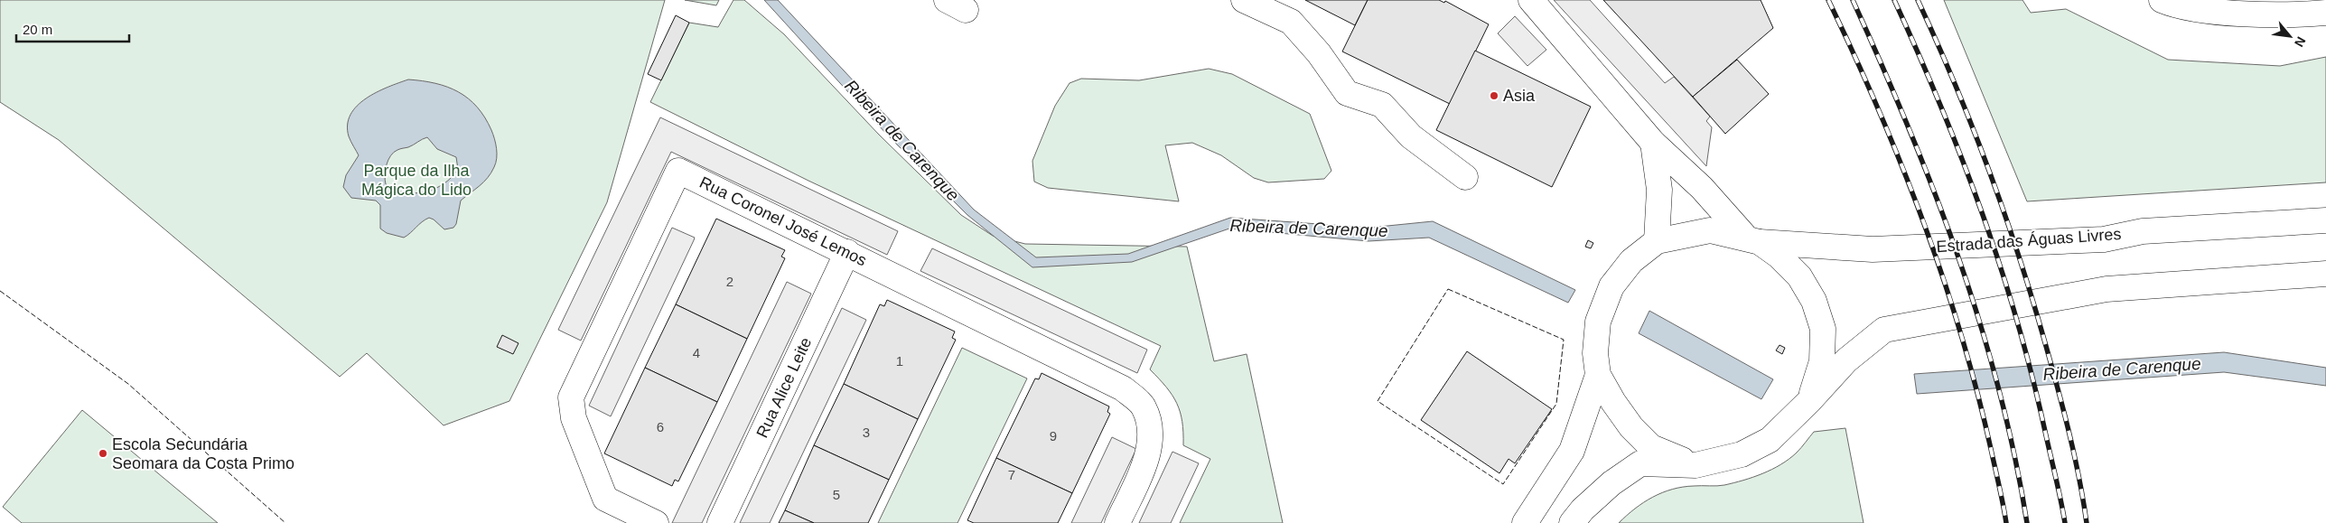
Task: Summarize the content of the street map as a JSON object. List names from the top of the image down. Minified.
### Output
{"streets":{"street":["Rua Coronel José Lemos","Estrada das Águas Livres","Rua Alice Leite"]},"crossings":[["Rua Coronel José Lemos","Rua Alice Leite"]],"water":["Ribeira de Carenque"],"parks":["Parque da Ilha Mágica do Lido"],"places":["Asia","Escola Secundária Seomara da Costa Primo"],"house_numbers":["2","4","1","6","3","9","7","5"],"scale_bar":"20 m","north":"bottom right"}
